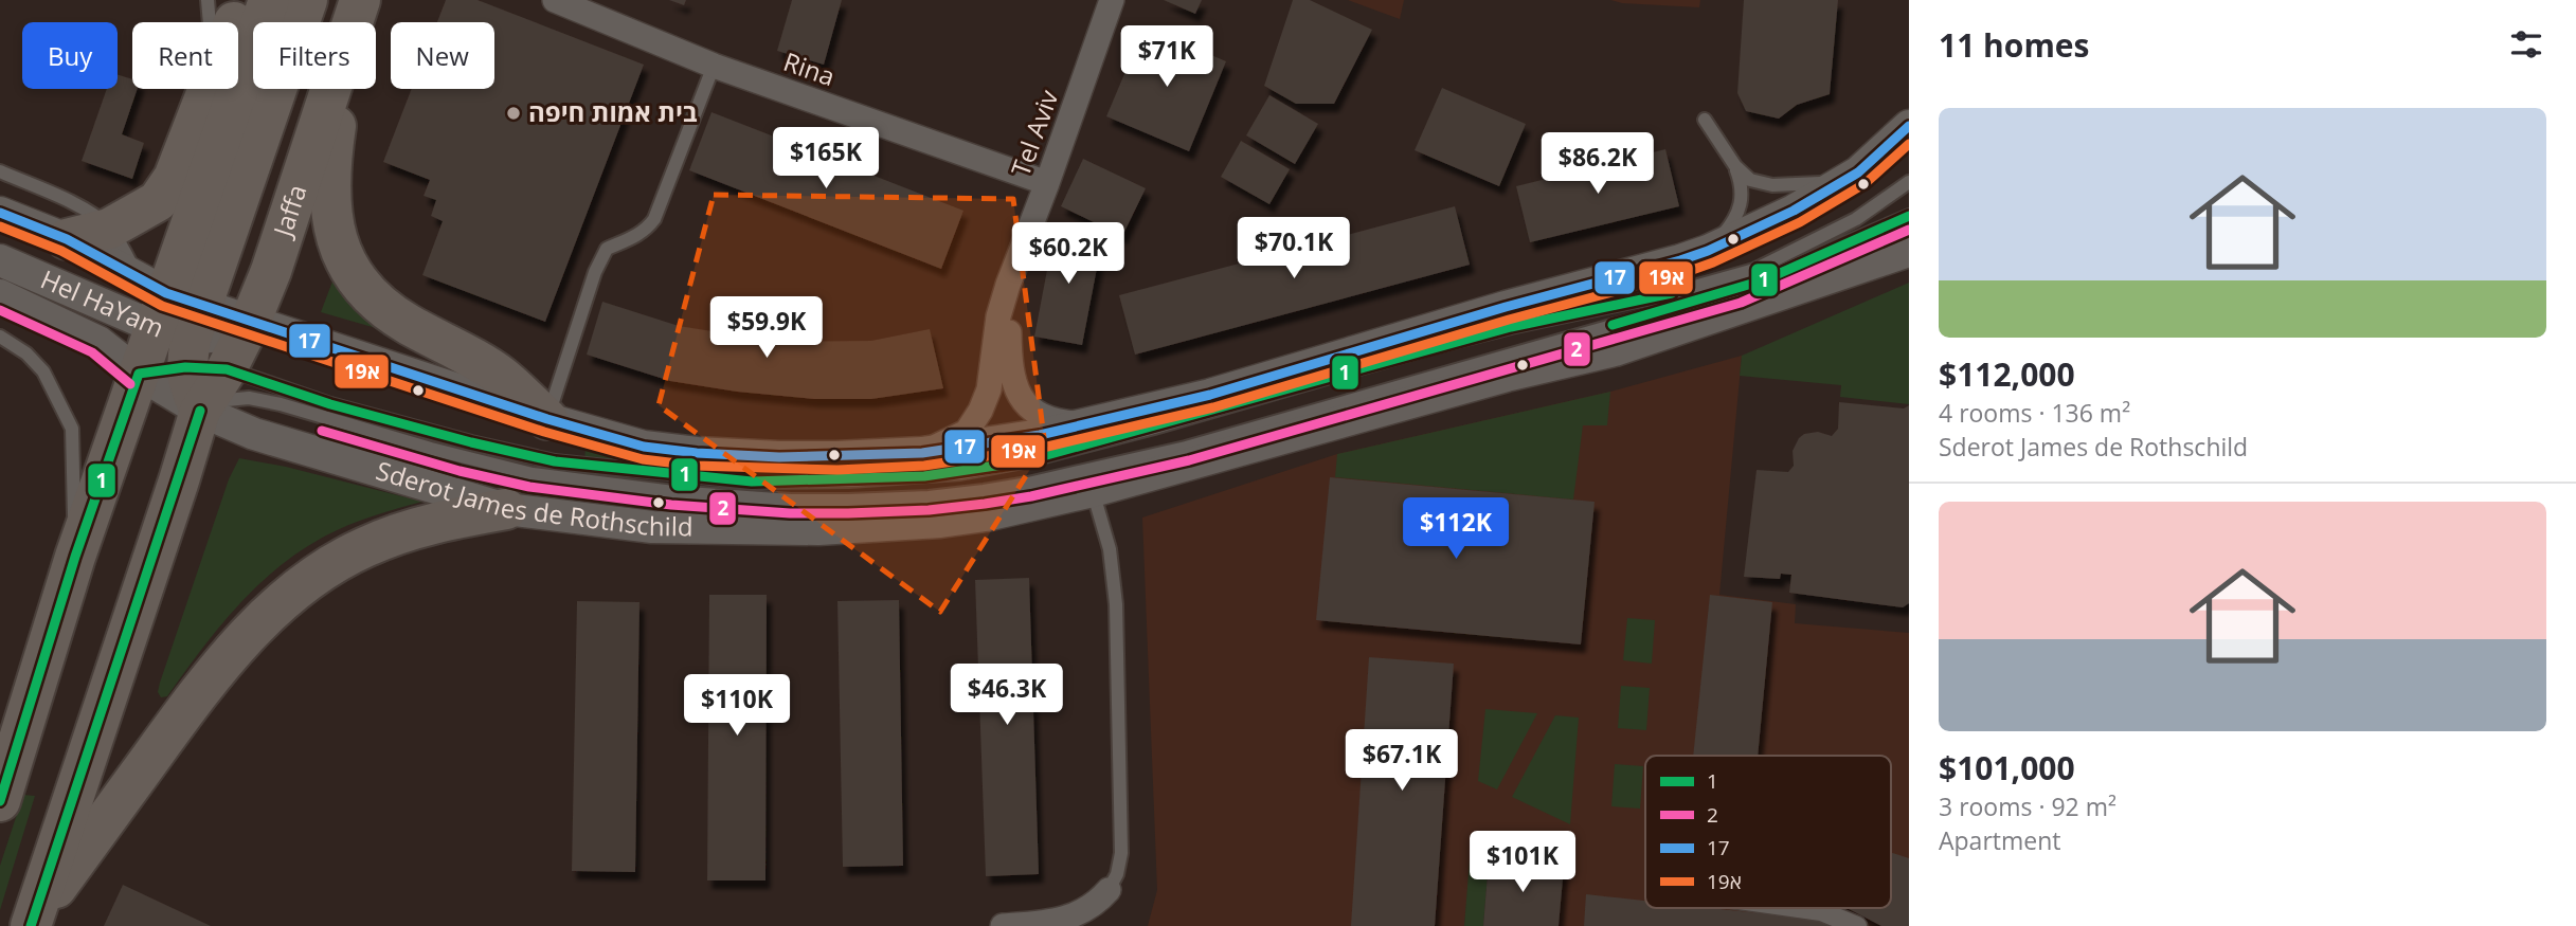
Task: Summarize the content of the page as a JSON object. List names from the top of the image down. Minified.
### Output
{"streets":{"highway":["Jaffa"],"street":["Rina","Tel Aviv","Hel HaYam","Sderot James de Rothschild"]},"crossings":[["Rina","Tel Aviv"],["Jaffa","Hel HaYam"],["Jaffa","Sderot James de Rothschild"],["Hel HaYam","Sderot James de Rothschild"]],"places":["בית אמות חיפה"],"lines":["transit line 17","transit line 19א","transit line 1","transit line 2"],"legend":["1","2","17","19א"],"page":{"heading":"11 homes","chip":["Buy","Rent","Filters","New"],"price":["$71K","$165K","$86.2K","$70.1K","$60.2K","$59.9K","$112K","$46.3K","$110K","$67.1K","$101K"],"list":[{"name":"$112,000","note":"4 rooms · 136 m² · Sderot James de Rothschild"},{"name":"$101,000","note":"3 rooms · 92 m² · Apartment"}]}}
